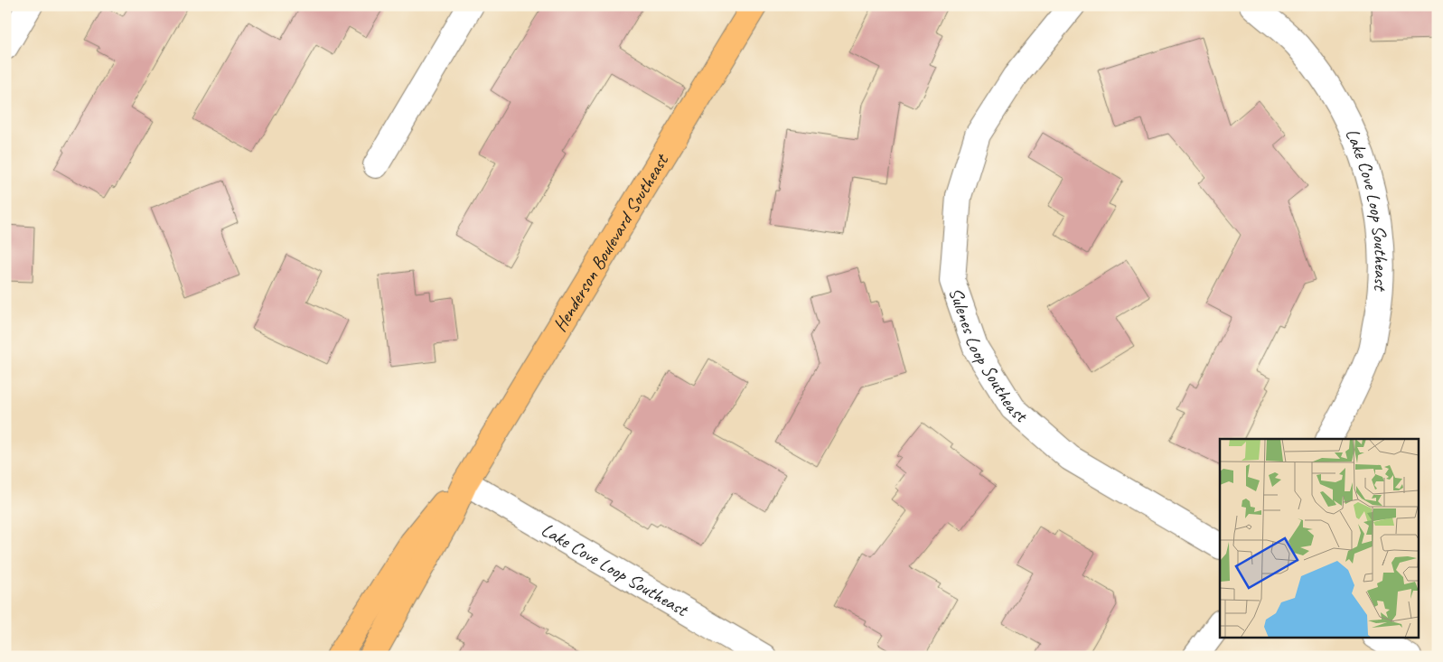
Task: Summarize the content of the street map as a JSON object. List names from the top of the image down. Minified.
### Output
{"streets":{"main road":["Henderson Boulevard Southeast"],"street":["Lake Cove Loop Southeast","Sulenes Loop Southeast"]},"crossings":[["Lake Cove Loop Southeast","Henderson Boulevard Southeast"]]}
